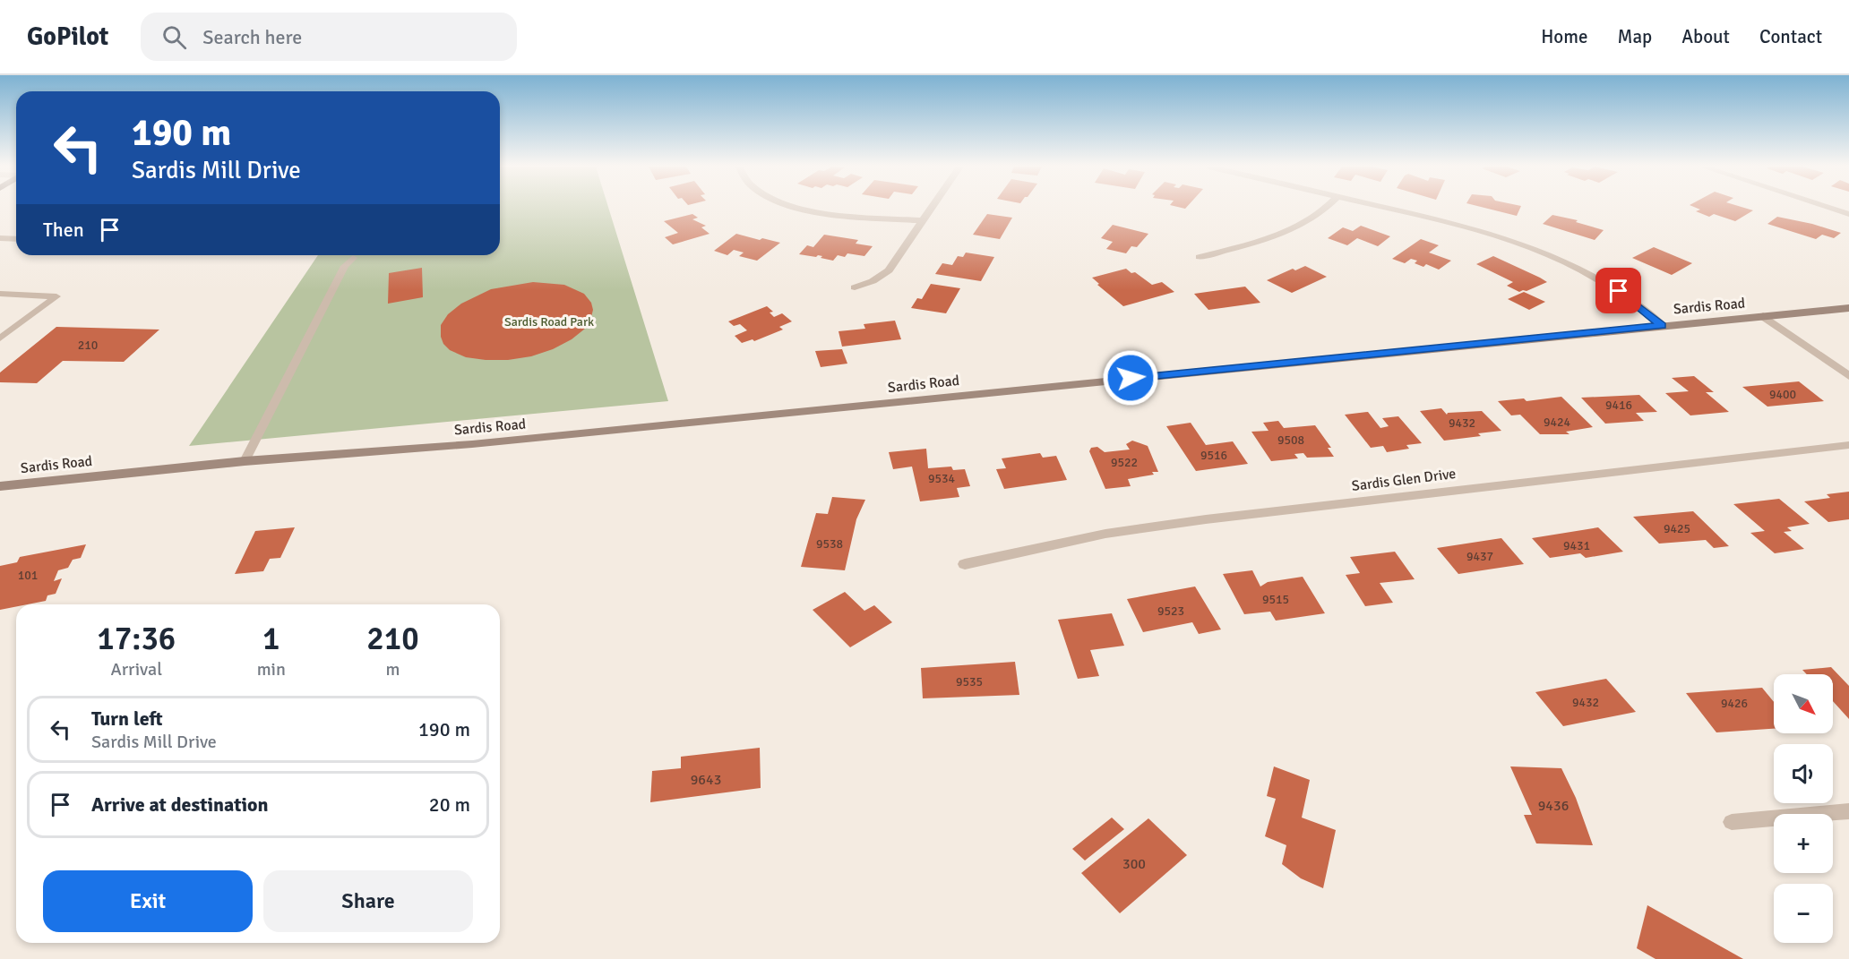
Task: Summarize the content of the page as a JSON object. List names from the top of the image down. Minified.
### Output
{"streets":{"main road":["Sardis Road"],"street":["Sardis Glen Drive"]},"parks":["Sardis Road Park"],"house_numbers":["210","9400","9416","9424","9432","9508","9516","9522","9534","9425","9538","9431","9437","101","9515","9523","9535","9432","9426","9643","9436","300"],"north":"bottom right","page":{"header":"GoPilot","search":"Search here","nav":["Home","Map","About","Contact"],"turn":["190 m","Sardis Mill Drive"],"then":"Then","eta":["17:36","Arrival","1","min","210","m"],"map_buttons":["+","−"],"list":[{"name":"Turn left","note":"Sardis Mill Drive","value":"190 m"},{"name":"Arrive at destination","value":"20 m"}],"buttons":["Exit","Share"]}}
